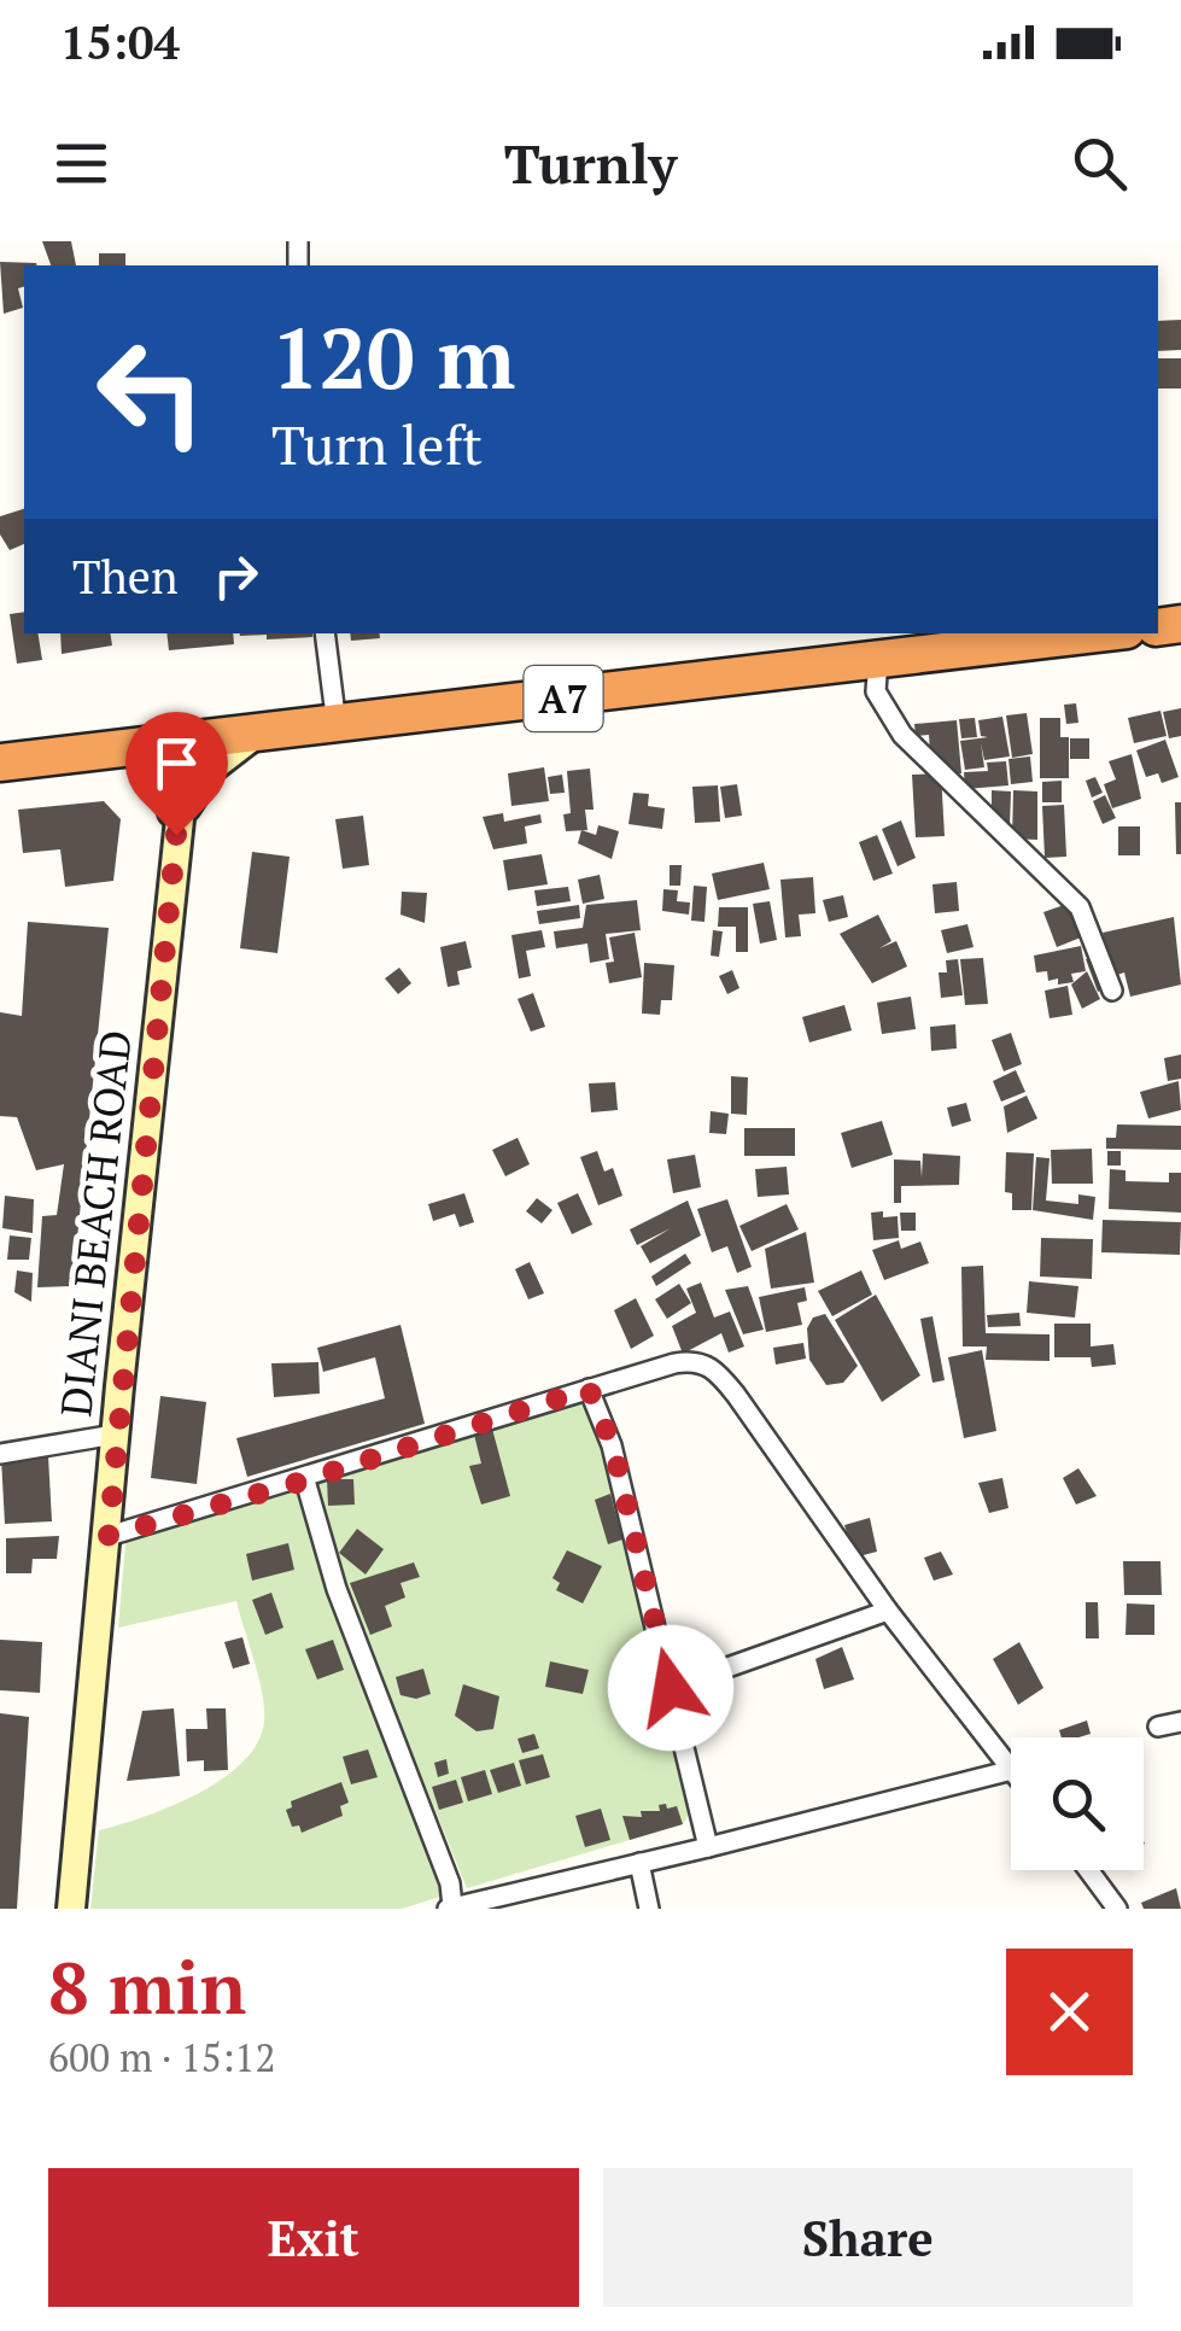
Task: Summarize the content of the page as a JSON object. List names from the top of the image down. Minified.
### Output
{"streets":{"highway":["A7"],"main road":["DIANI BEACH ROAD"]},"crossings":[["A7","DIANI BEACH ROAD"]],"page":{"status":"15:04","header":"Turnly","turn":["120 m","Turn left"],"then":"Then","heading":["8 min","600 m · 15:12"],"buttons":["Exit","Share"]}}
